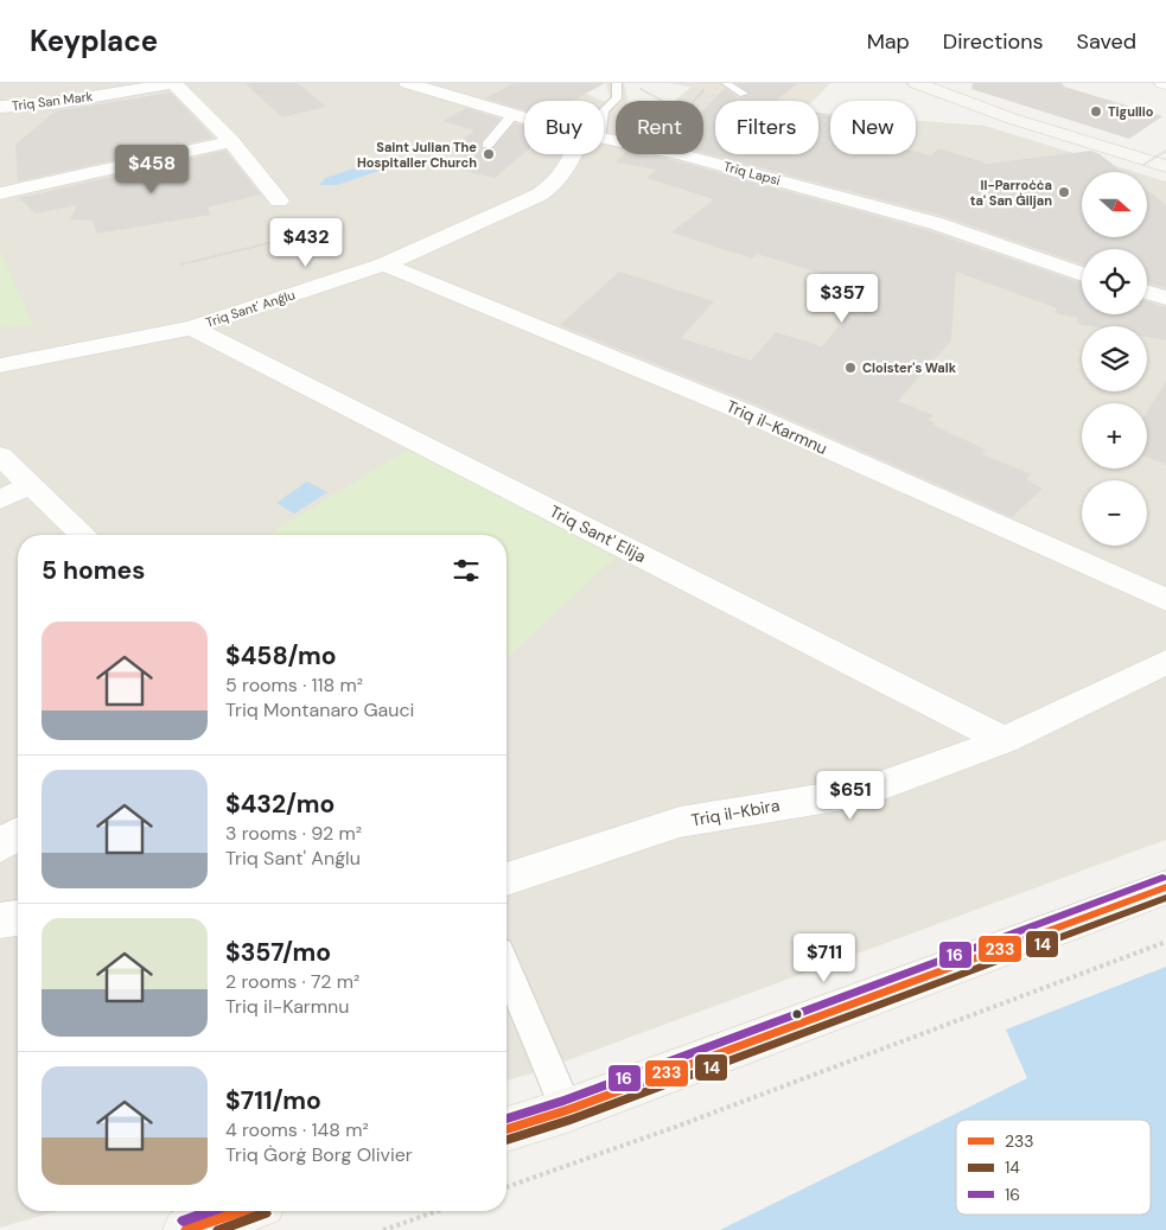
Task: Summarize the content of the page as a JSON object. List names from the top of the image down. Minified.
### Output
{"streets":{"street":["Triq San Mark","Triq Lapsi","Triq Sant' Anǵlu","Triq il-Karmnu","Triq Sant' Elija","Triq il-Kbira"]},"crossings":[["Triq Sant' Anǵlu","Triq il-Karmnu"],["Triq Sant' Anǵlu","Triq Sant' Elija"],["Triq Sant' Elija","Triq il-Kbira"]],"places":["Tigullio","Saint Julian The Hospitaller Church","Il-Parroċċa ta' San Ġiljan","Cloister's Walk"],"lines":["transit line 16","transit line 233","transit line 14"],"legend":["233","14","16"],"north":"right","page":{"header":"Keyplace","nav":["Map","Directions","Saved"],"chip":["Buy","Rent","Filters","New"],"price":["$458","$432","$357","$651","$711"],"map_buttons":["+","−"],"heading":"5 homes","list":[{"name":"$458/mo","note":"5 rooms · 118 m² · Triq Montanaro Gauci"},{"name":"$432/mo","note":"3 rooms · 92 m² · Triq Sant' Anǵlu"},{"name":"$357/mo","note":"2 rooms · 72 m² · Triq il-Karmnu"},{"name":"$711/mo","note":"4 rooms · 148 m² · Triq Ġorġ Borg Olivier"}]}}
